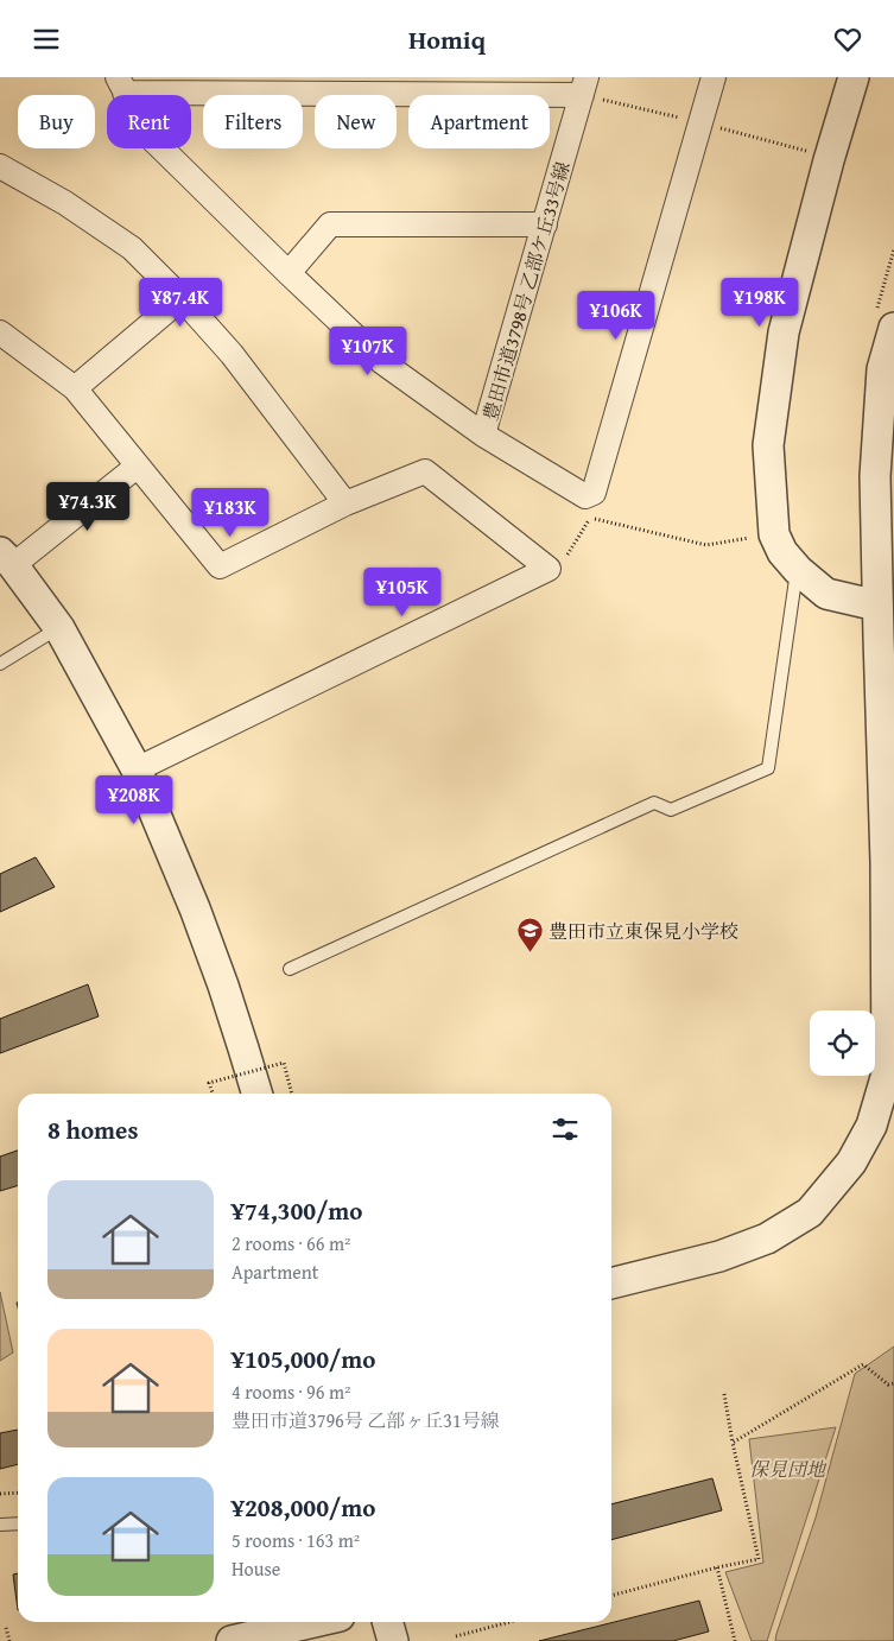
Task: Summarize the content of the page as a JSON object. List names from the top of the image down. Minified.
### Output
{"streets":{"street":["豊田市道3798号 乙部ケ丘33号線"]},"parks":["保見団地"],"places":{"school or university":["豊田市立東保見小学校"]},"page":{"header":"Homiq","chip":["Buy","Rent","Filters","New","Apartment"],"price":["¥87.4K","¥198K","¥106K","¥107K","¥74.3K","¥183K","¥105K","¥208K"],"heading":"8 homes","list":[{"name":"¥74,300/mo","note":"2 rooms · 66 m² · Apartment"},{"name":"¥105,000/mo","note":"4 rooms · 96 m² · 豊田市道3796号 乙部ヶ丘31号線"},{"name":"¥208,000/mo","note":"5 rooms · 163 m² · House"}]}}
